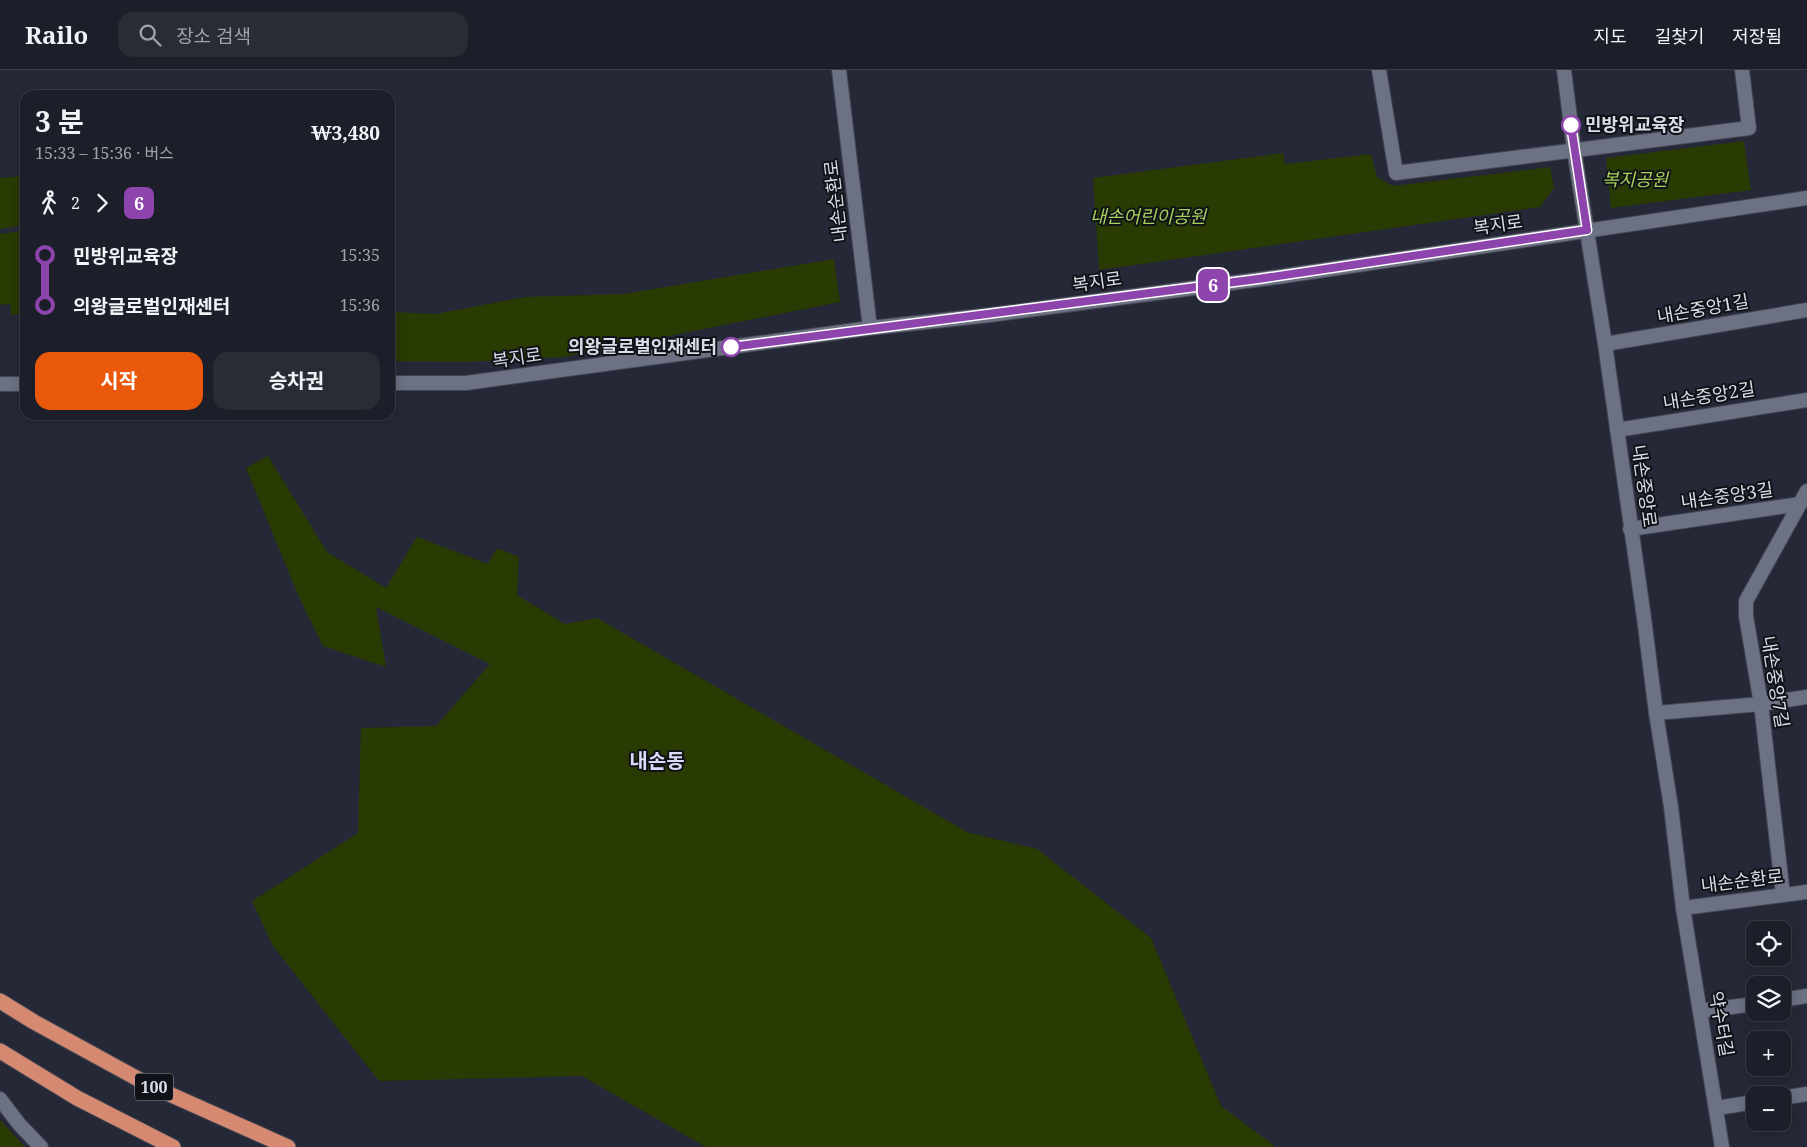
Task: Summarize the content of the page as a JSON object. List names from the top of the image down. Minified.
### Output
{"streets":{"highway":["100"],"street":["내손순환로","복지로","내손중앙1길","내손중앙2길","내손중앙로","내손중앙3길","내손중앙7길","약수터길"]},"crossings":[["내손순환로","복지로"],["내손순환로","내손중앙로"],["내손순환로","내손중앙7길"],["내손순환로","약수터길"],["복지로","내손중앙로"],["내손중앙1길","내손중앙로"],["내손중앙2길","내손중앙로"],["내손중앙로","내손중앙3길"],["내손중앙로","약수터길"],["내손중앙3길","내손중앙7길"]],"districts":["내손동"],"parks":["복지공원","내손어린이공원"],"places":["민방위교육장","의왕글로벌인재센터"],"lines":["bus line 6"],"page":{"header":"Railo","search":"장소 검색","nav":["지도","길찾기","저장됨"],"on_map":"6","heading":["3 분","15:33 – 15:36 · 버스","₩3,480"],"legs":["2","6"],"list":[{"name":"민방위교육장","value":"15:35"},{"name":"의왕글로벌인재센터","value":"15:36"}],"buttons":["시작","승차권"],"map_buttons":["+","−"]}}
